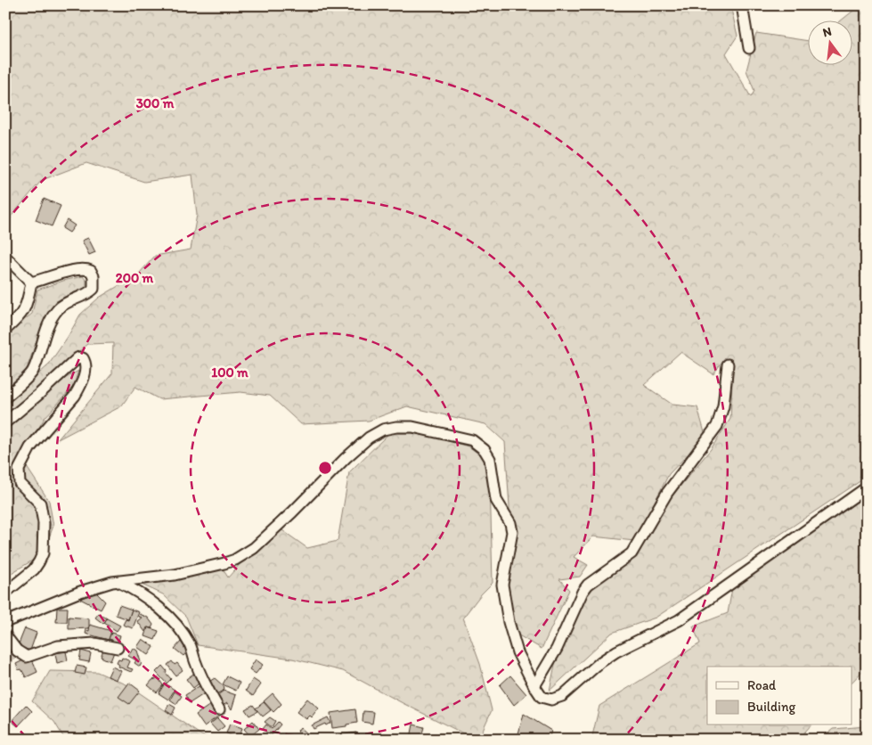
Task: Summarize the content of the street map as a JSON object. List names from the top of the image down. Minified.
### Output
{"legend":["Road","Building"],"north":"top","rings":["300 m","200 m","100 m"]}
